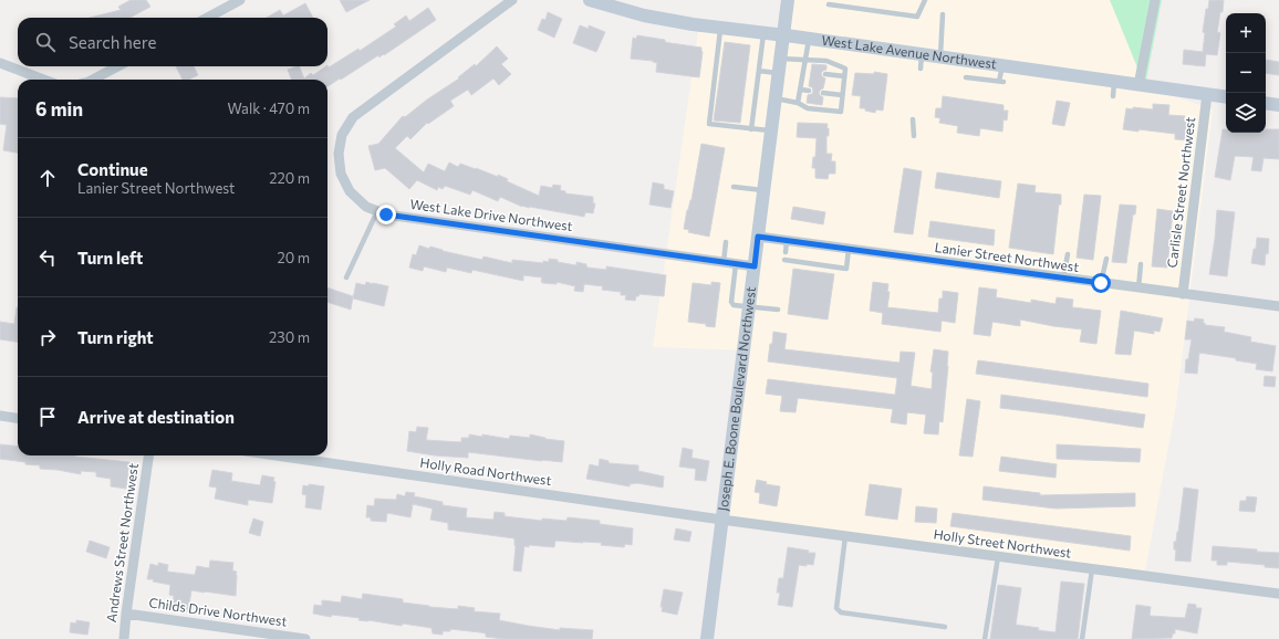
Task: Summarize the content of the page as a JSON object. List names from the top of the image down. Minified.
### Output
{"streets":{"street":["West Lake Avenue Northwest","Carlisle Street Northwest","West Lake Drive Northwest","Lanier Street Northwest","Joseph E. Boone Boulevard Northwest","Holly Road Northwest","Andrews Street Northwest","Holly Street Northwest","Childs Drive Northwest"]},"crossings":[["West Lake Avenue Northwest","Carlisle Street Northwest"],["West Lake Avenue Northwest","Joseph E. Boone Boulevard Northwest"],["Carlisle Street Northwest","Lanier Street Northwest"],["West Lake Drive Northwest","Joseph E. Boone Boulevard Northwest"],["Lanier Street Northwest","Joseph E. Boone Boulevard Northwest"],["Joseph E. Boone Boulevard Northwest","Holly Road Northwest"],["Joseph E. Boone Boulevard Northwest","Holly Street Northwest"],["Holly Road Northwest","Holly Street Northwest"],["Andrews Street Northwest","Childs Drive Northwest"]],"page":{"map_buttons":["+","−"],"search":"Search here","heading":["6 min","Walk · 470 m"],"list":[["Continue","Lanier Street Northwest","220 m"],["Turn left","20 m"],["Turn right","230 m"],"Arrive at destination"]}}
